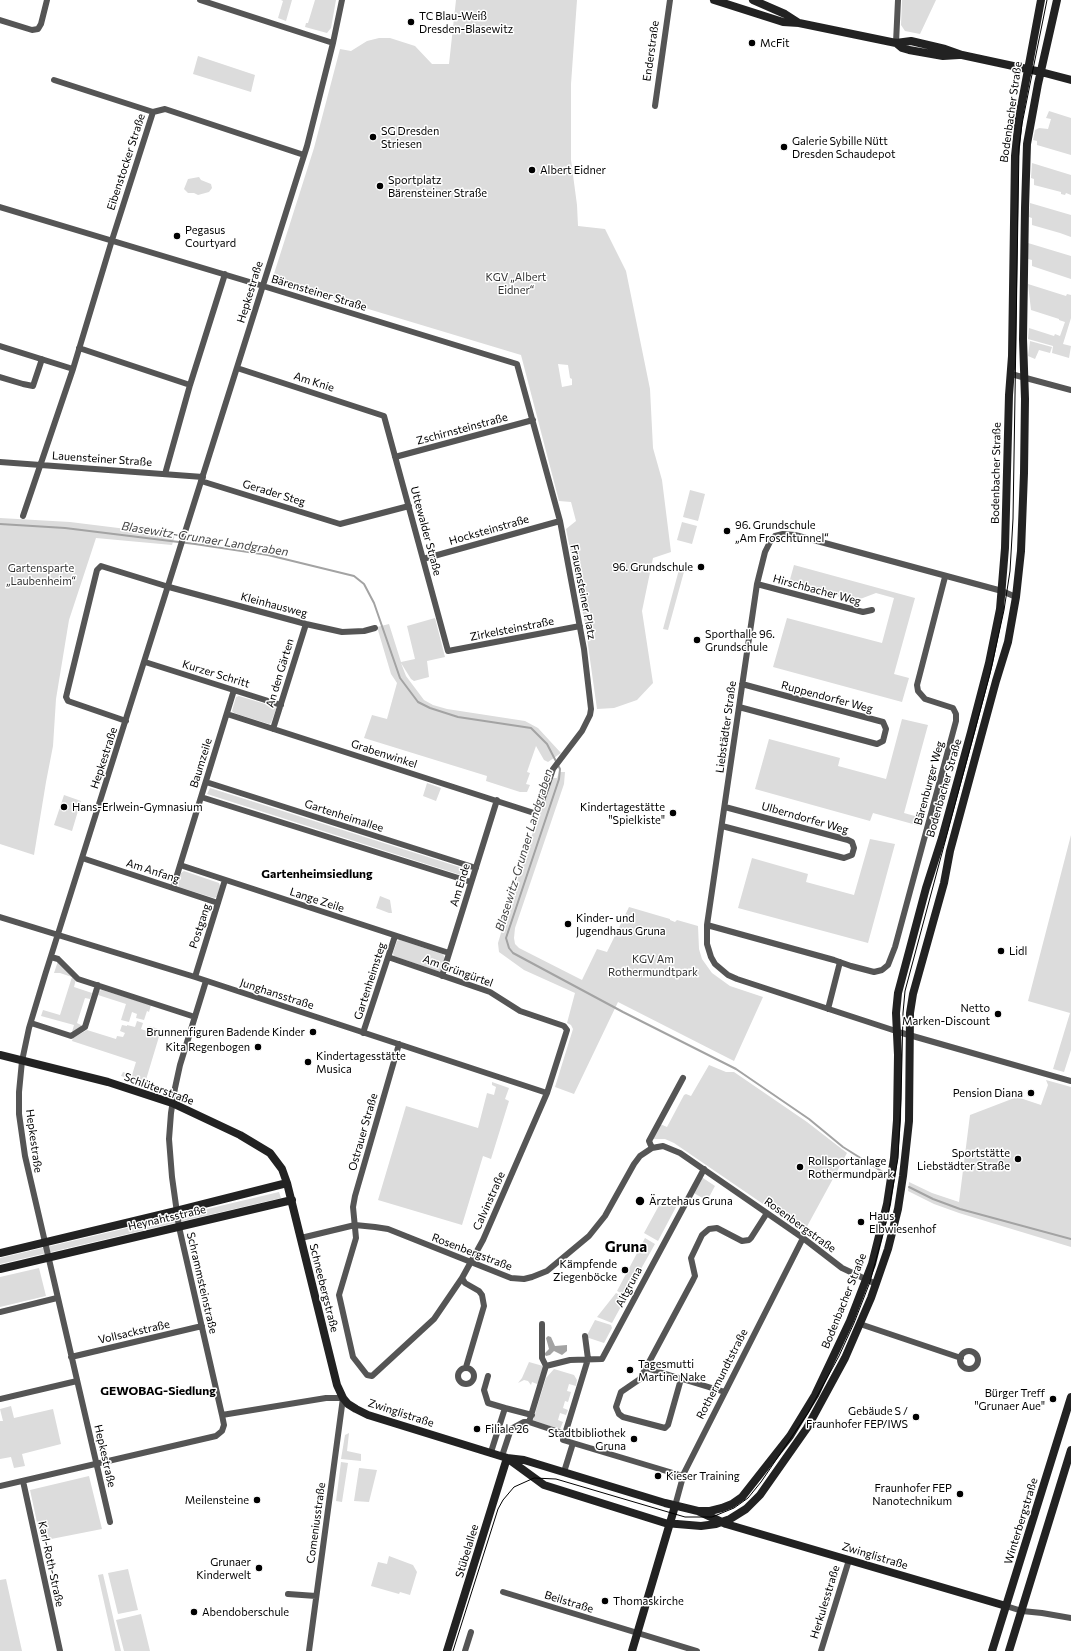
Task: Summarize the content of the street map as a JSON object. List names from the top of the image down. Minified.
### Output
{"streets":{"street":["Enderstraße","Bodenbacher Straße","Eibenstocker Straße","Hepkestraße","Bärensteiner Straße","Am Knie","Zschirnsteinstraße","Lauensteiner Straße","Gerader Steg","Hocksteinstraße","Uttewalder Straße","Hirschbacher Weg","Frauensteiner Platz","Kleinhausweg","Zirkelsteinstraße","An den Gärten","Kurzer Schritt","Ruppendorfer Weg","Liebstädter Straße","Grabenwinkel","Baumzeile","Bärenburger Weg","Gartenheimallee","Ulberndorfer Weg","Am Anfang","Am Ende","Lange Zeile","Postgang","Am Grüngürtel","Gartenheimsteg","Junghansstraße","Schlüterstraße","Ostrauer Straße","Calvinstraße","Heynahtsstraße","Rosenbergstraße","Schrammsteinstraße","Altgruna","Schneebergstraße","Vollsackstraße","Rothermundtstraße","Zwinglistraße","Winterbergstraße","Comeniusstraße","Stübelallee","Karl-Roth-Straße","Beilstraße","Herkulesstraße"]},"crossings":[["Bodenbacher Straße","Liebstädter Straße"],["Bodenbacher Straße","Rosenbergstraße"],["Bodenbacher Straße","Zwinglistraße"],["Eibenstocker Straße","Hepkestraße"],["Eibenstocker Straße","Bärensteiner Straße"],["Eibenstocker Straße","Lauensteiner Straße"],["Hepkestraße","Bärensteiner Straße"],["Hepkestraße","Am Knie"],["Hepkestraße","Lauensteiner Straße"],["Hepkestraße","Gerader Steg"],["Hepkestraße","Kleinhausweg"],["Hepkestraße","Kurzer Schritt"],["Hepkestraße","Am Anfang"],["Hepkestraße","Junghansstraße"],["Hepkestraße","Schlüterstraße"],["Hepkestraße","Heynahtsstraße"],["Hepkestraße","Vollsackstraße"],["Bärensteiner Straße","Frauensteiner Platz"],["Am Knie","Uttewalder Straße"],["Zschirnsteinstraße","Uttewalder Straße"],["Zschirnsteinstraße","Frauensteiner Platz"],["Lauensteiner Straße","Gerader Steg"],["Gerader Steg","Uttewalder Straße"],["Hocksteinstraße","Uttewalder Straße"],["Hocksteinstraße","Frauensteiner Platz"],["Uttewalder Straße","Zirkelsteinstraße"],["Hirschbacher Weg","Liebstädter Straße"],["Frauensteiner Platz","Zirkelsteinstraße"],["Frauensteiner Platz","Grabenwinkel"],["Kleinhausweg","An den Gärten"],["An den Gärten","Kurzer Schritt"],["An den Gärten","Grabenwinkel"],["Kurzer Schritt","Baumzeile"],["Ruppendorfer Weg","Liebstädter Straße"],["Liebstädter Straße","Bärenburger Weg"],["Liebstädter Straße","Ulberndorfer Weg"],["Grabenwinkel","Baumzeile"],["Grabenwinkel","Am Ende"],["Baumzeile","Gartenheimallee"],["Baumzeile","Am Anfang"],["Baumzeile","Lange Zeile"],["Gartenheimallee","Am Ende"],["Am Anfang","Postgang"],["Am Ende","Lange Zeile"],["Am Ende","Am Grüngürtel"],["Lange Zeile","Postgang"],["Lange Zeile","Gartenheimsteg"],["Postgang","Junghansstraße"],["Am Grüngürtel","Gartenheimsteg"],["Am Grüngürtel","Junghansstraße"],["Am Grüngürtel","Calvinstraße"],["Gartenheimsteg","Junghansstraße"],["Junghansstraße","Ostrauer Straße"],["Junghansstraße","Calvinstraße"],["Junghansstraße","Schrammsteinstraße"],["Schlüterstraße","Heynahtsstraße"],["Schlüterstraße","Schrammsteinstraße"],["Schlüterstraße","Schneebergstraße"],["Ostrauer Straße","Rosenbergstraße"],["Ostrauer Straße","Schneebergstraße"],["Calvinstraße","Rosenbergstraße"],["Calvinstraße","Schneebergstraße"],["Heynahtsstraße","Schrammsteinstraße"],["Heynahtsstraße","Schneebergstraße"],["Rosenbergstraße","Altgruna"],["Rosenbergstraße","Schneebergstraße"],["Rosenbergstraße","Rothermundtstraße"],["Schrammsteinstraße","Vollsackstraße"],["Schneebergstraße","Zwinglistraße"],["Schneebergstraße","Comeniusstraße"],["Rothermundtstraße","Zwinglistraße"],["Rothermundtstraße","Beilstraße"],["Zwinglistraße","Winterbergstraße"],["Zwinglistraße","Comeniusstraße"],["Zwinglistraße","Stübelallee"],["Zwinglistraße","Herkulesstraße"]],"districts":["Gartenheimsiedlung","Gruna","GEWOBAG-Siedlung"],"water":["Blasewitz‐Grunaer Landgraben"],"parks":["KGV „Albert Eidner“","Gartensparte „Laubenheim“","KGV Am Rothermundtpark"],"places":["TC Blau-Weiß Dresden-Blasewitz","McFit","SG Dresden Striesen","Galerie Sybille Nütt Dresden Schaudepot","Albert Eidner","Sportplatz Bärensteiner Straße","Pegasus Courtyard","96. Grundschule „Am Froschtunnel“","96. Grundschule","Sporthalle 96. Grundschule","Hans-Erlwein-Gymnasium","Kindertagestätte \"Spielkiste\"","Kinder- und Jugendhaus Gruna","Lidl","Netto Marken-Discount","Brunnenfiguren Badende Kinder","Kita Regenbogen","Kindertagesstätte Musica","Pension Diana","Sportstätte Liebstädter Straße","Rollsportanlage Rothermundpark","Ärztehaus Gruna","Haus Elbwiesenhof","Kämpfende Ziegenböcke","Tagesmutti Martine Nake","Bürger Treff \"Grunaer Aue\"","Gebäude S / Fraunhofer FEP/IWS","Filiale 26","Stadtbibliothek Gruna","Kieser Training","Fraunhofer FEP Nanotechnikum","Meilensteine","Grunaer Kinderwelt","Thomaskirche","Abendoberschule"]}
